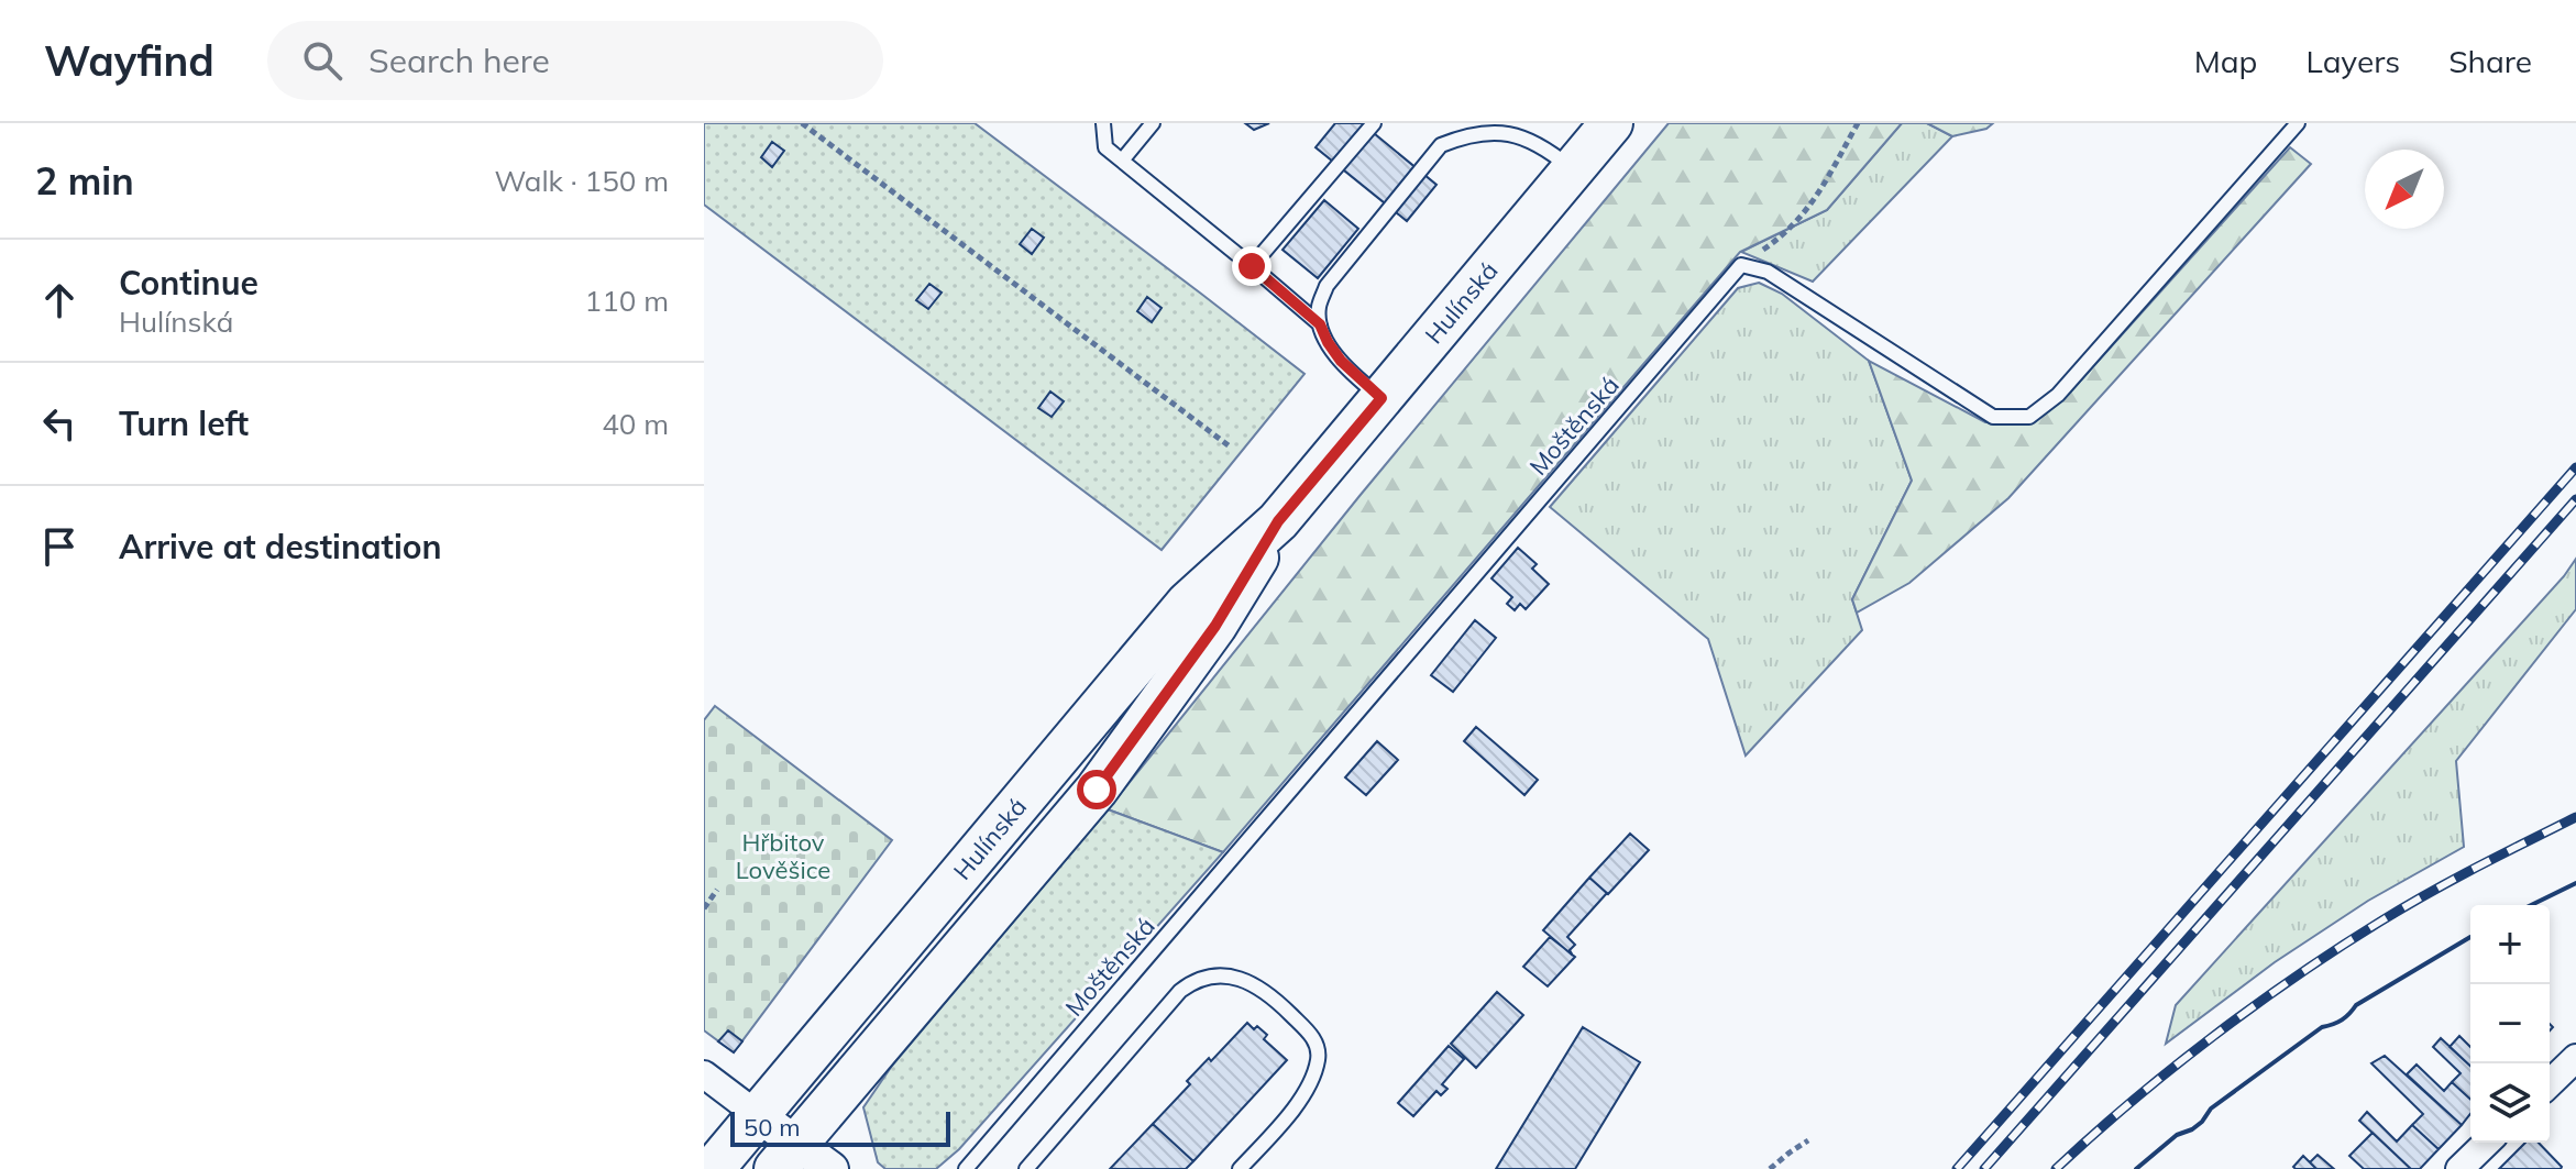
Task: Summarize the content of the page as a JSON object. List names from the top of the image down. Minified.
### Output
{"streets":{"main road":["Hulínská"],"lane":["Moštěnská"]},"parks":["Hřbitov Lověšice"],"scale_bar":"50 m","north":"bottom left","page":{"header":"Wayfind","search":"Search here","nav":["Map","Layers","Share"],"heading":["2 min","Walk · 150 m"],"list":[["Continue","Hulínská","110 m"],["Turn left","40 m"],"Arrive at destination"],"map_buttons":["+","−"],"scale":"50 m"}}
